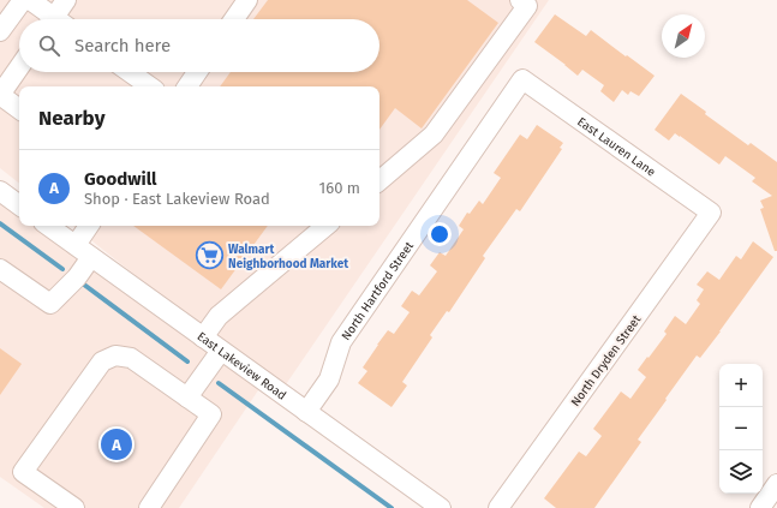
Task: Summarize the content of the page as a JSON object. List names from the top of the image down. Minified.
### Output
{"streets":{"street":["East Lauren Lane","North Hartford Street","North Dryden Street","East Lakeview Road"]},"crossings":[["East Lauren Lane","North Hartford Street"],["East Lauren Lane","North Dryden Street"],["North Hartford Street","East Lakeview Road"]],"places":{"supermarket":["Walmart Neighborhood Market"]},"north":"top right","page":{"search":"Search here","heading":"Nearby","list":[{"mark":"A","name":"Goodwill","note":"Shop · East Lakeview Road","value":"160 m"}],"map_buttons":["+","−"],"pins":"A"}}
